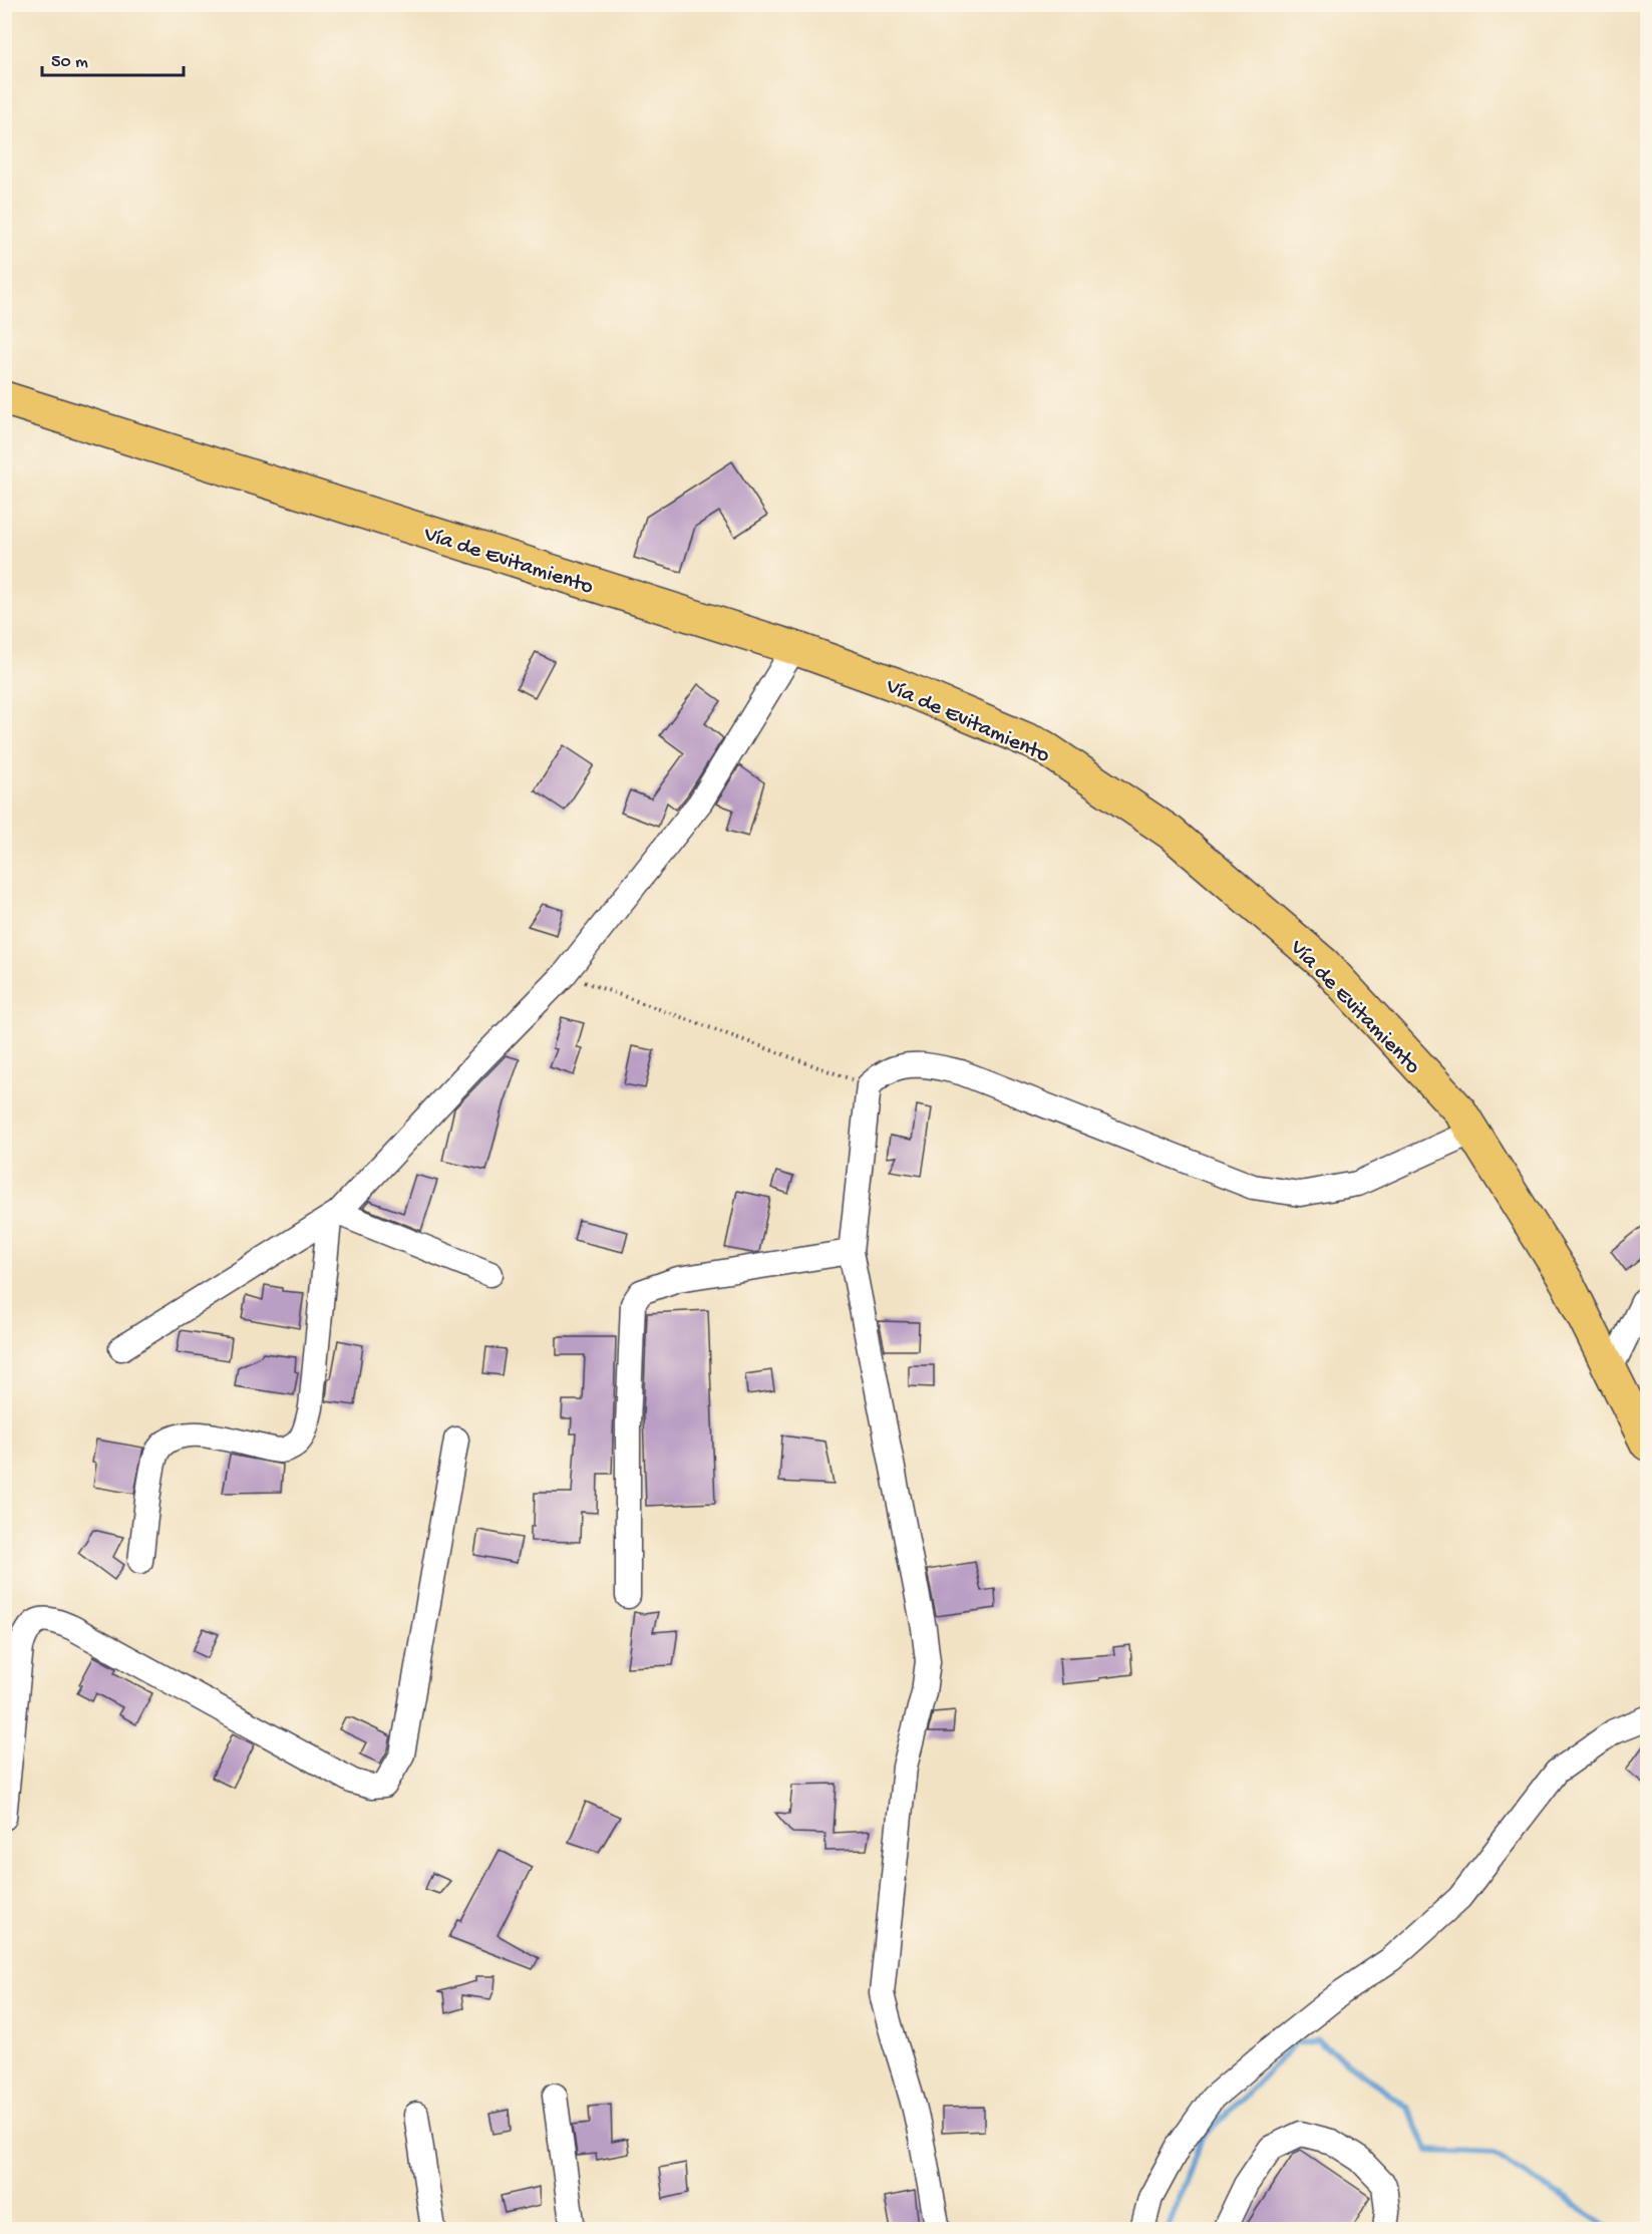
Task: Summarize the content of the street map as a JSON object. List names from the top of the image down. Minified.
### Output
{"streets":{"highway":["Vía de Evitamiento"]},"scale_bar":"50 m"}
